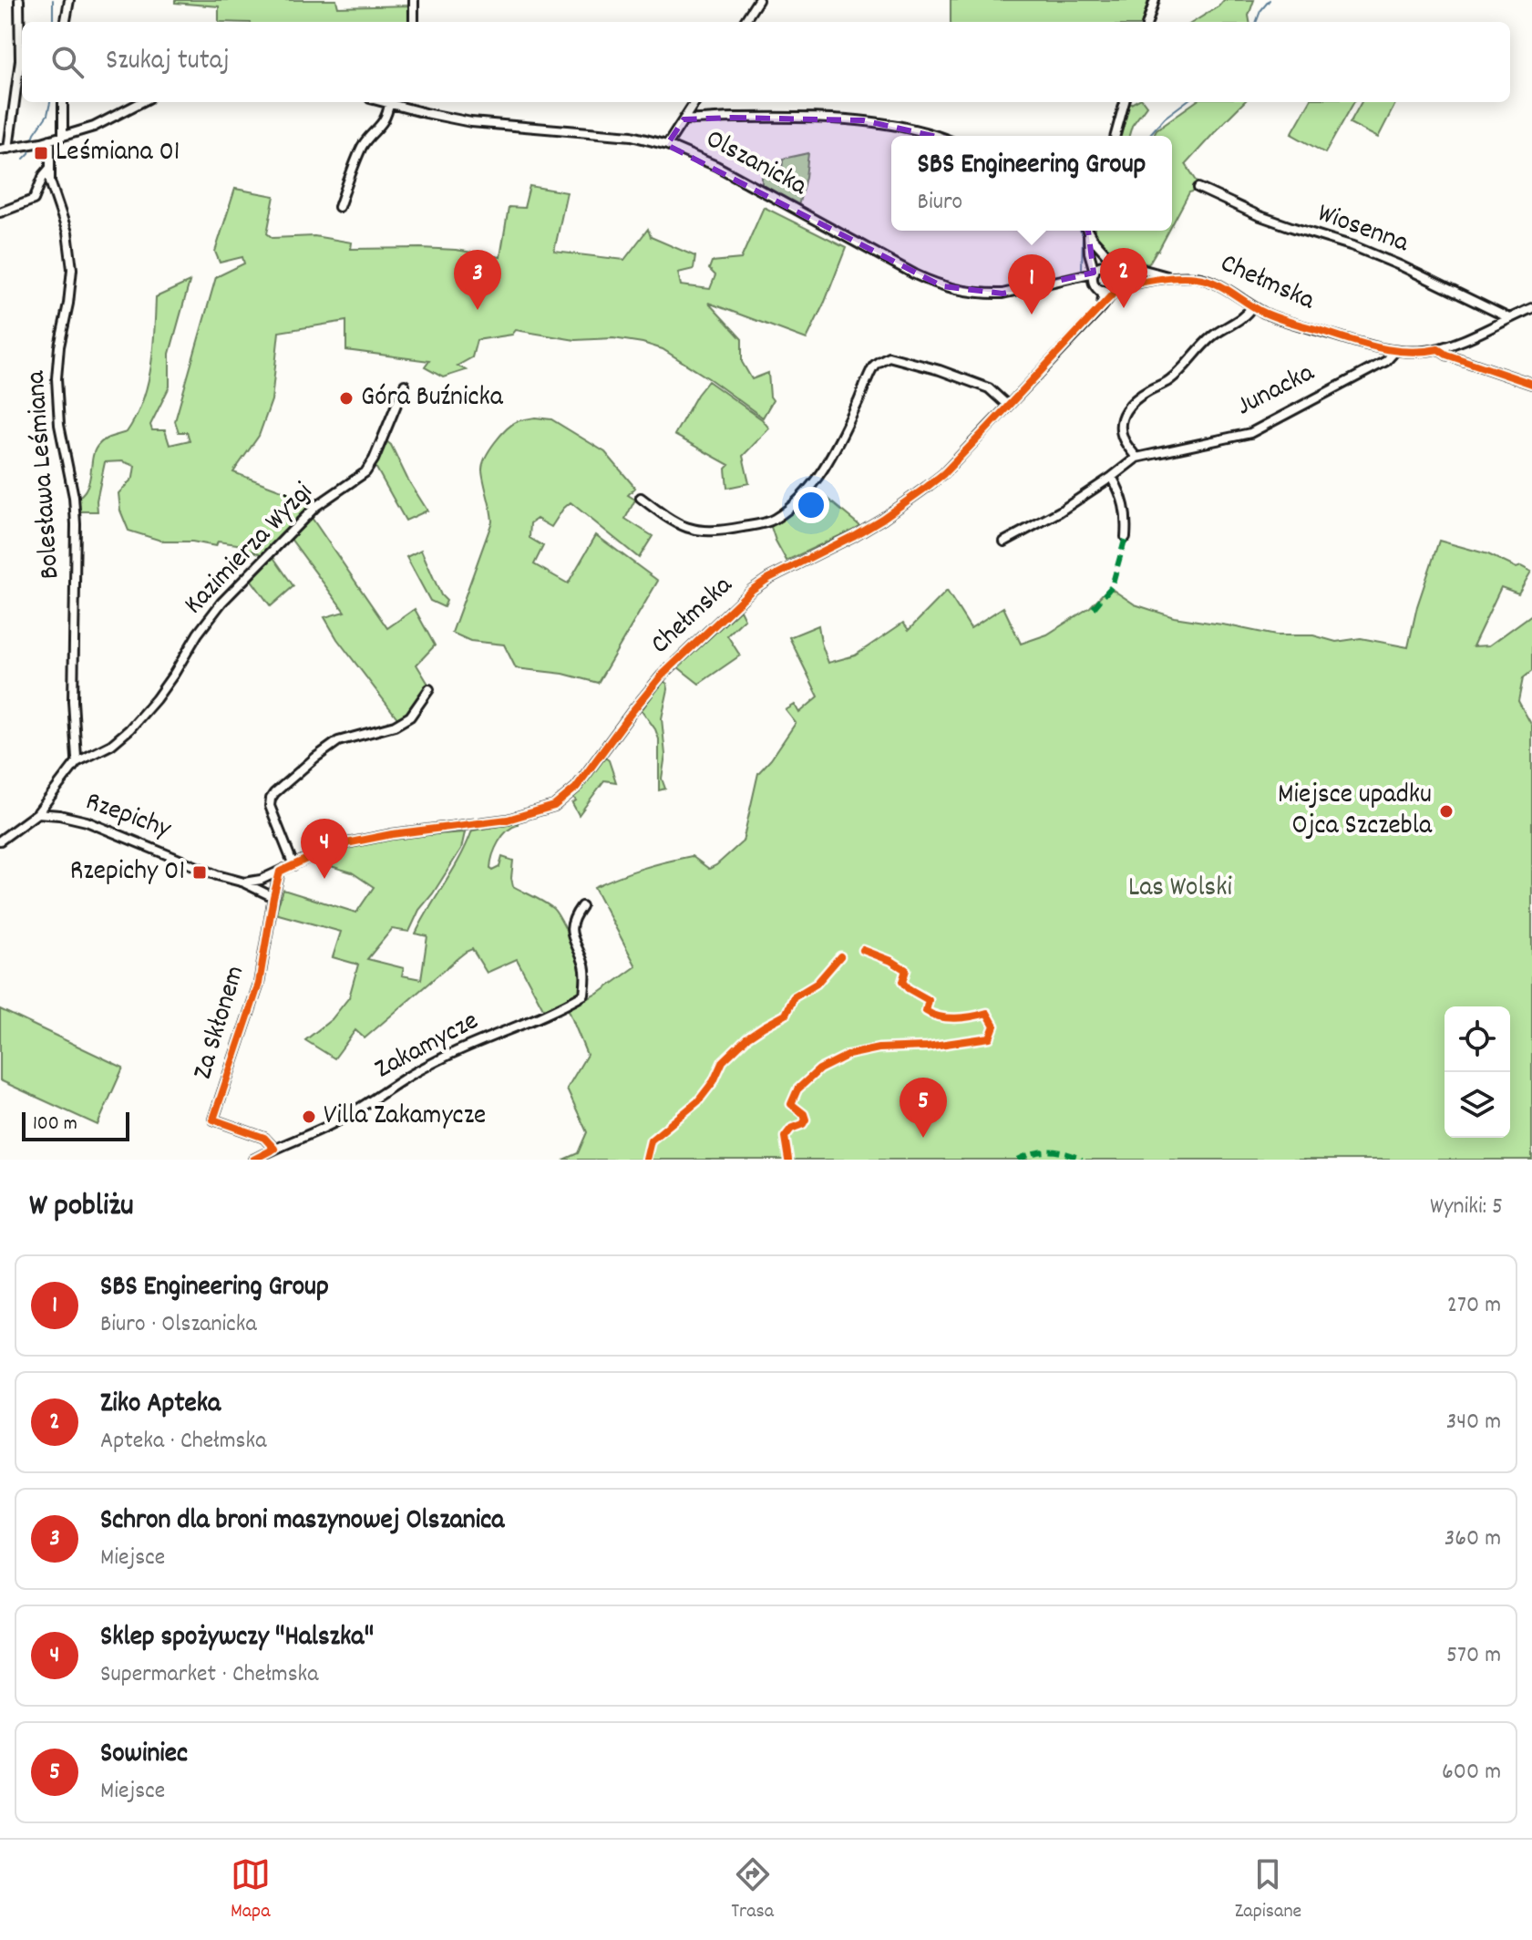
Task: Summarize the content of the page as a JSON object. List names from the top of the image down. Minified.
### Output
{"streets":{"street":["Olszanicka","Wiosenna","Chełmska","Junacka","Bolesława Leśmiana","Kazimierza Wyżgi","Rzepichy","Za Skłonem","Zakamycze"]},"crossings":[["Olszanicka","Chełmska"],["Chełmska","Junacka"],["Chełmska","Rzepichy"],["Chełmska","Za Skłonem"],["Bolesława Leśmiana","Kazimierza Wyżgi"],["Za Skłonem","Zakamycze"]],"parks":["Las Wolski"],"places":{"transit":["Leśmiana 01","Rzepichy 01"],"other":["Góra Buźnicka","Miejsce upadku Ojca Szczebla","Villa Zakamycze"]},"scale_bar":"100 m","page":{"search":"Szukaj tutaj","popup":["SBS Engineering Group","Biuro"],"pins":["2","3","1","4","5"],"scale":"100 m","heading":["W pobliżu","Wyniki: 5"],"list":[{"mark":"1","name":"SBS Engineering Group","note":"Biuro · Olszanicka","value":"270 m"},{"mark":"2","name":"Ziko Apteka","note":"Apteka · Chełmska","value":"340 m"},{"mark":"3","name":"Schron dla broni maszynowej Olszanica","note":"Miejsce","value":"360 m"},{"mark":"4","name":"Sklep spożywczy \"Halszka\"","note":"Supermarket · Chełmska","value":"570 m"},{"mark":"5","name":"Sowiniec","note":"Miejsce","value":"600 m"}],"nav":["Mapa","Trasa","Zapisane"]}}
